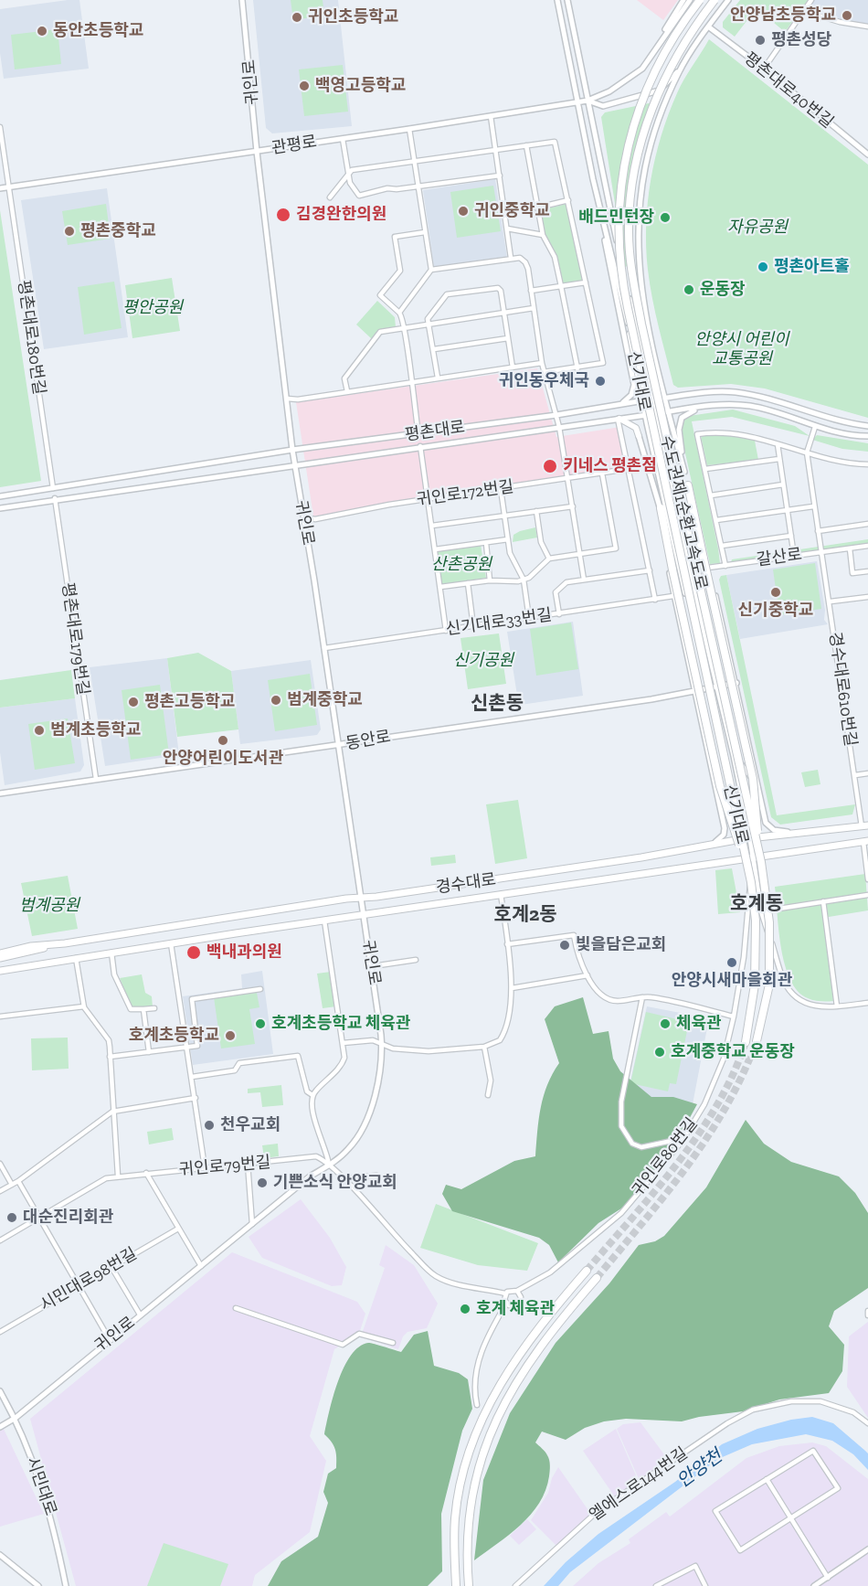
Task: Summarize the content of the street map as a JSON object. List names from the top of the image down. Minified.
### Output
{"streets":{"highway":["수도권제1순환고속도로"],"main road":["경수대로"],"street":["귀인로","평촌대로40번길","관평로","평촌대로180번길","신기대로","평촌대로","귀인로172번길","갈산로","신기대로33번길","평촌대로179번길","경수대로610번길","동안로","귀인로80번길","귀인로79번길","시민대로98번길","엘에스로144번길","시민대로"]},"crossings":[["귀인로","관평로"],["귀인로","평촌대로"],["귀인로","귀인로172번길"],["귀인로","신기대로33번길"],["귀인로","동안로"],["귀인로","경수대로"],["귀인로","귀인로79번길"],["귀인로","시민대로"],["관평로","평촌대로180번길"],["관평로","신기대로"],["평촌대로180번길","평촌대로"],["신기대로","평촌대로"],["신기대로","수도권제1순환고속도로"],["신기대로","동안로"],["신기대로","경수대로"],["신기대로","귀인로80번길"],["평촌대로","평촌대로179번길"],["수도권제1순환고속도로","귀인로80번길"],["갈산로","경수대로610번길"],["평촌대로179번길","동안로"],["경수대로610번길","경수대로"]],"districts":["신촌동","호계동","호계2동"],"water":["안양천"],"parks":["자유공원","평안공원","안양시 어린이 교통공원","산촌공원","신기공원","범계공원"],"places":["안양남초등학교","귀인초등학교","동안초등학교","평촌성당","백영고등학교","귀인중학교","김경완한의원","배드민턴장","평촌중학교","평촌아트홀","운동장","귀인동우체국","키네스 평촌점","신기중학교","범계중학교","평촌고등학교","범계초등학교","안양어린이도서관","빛을담은교회","백내과의원","안양시새마을회관","호계초등학교 체육관","체육관","호계초등학교","호계중학교 운동장","천우교회","기쁜소식 안양교회","대순진리회관","호계 체육관"]}
